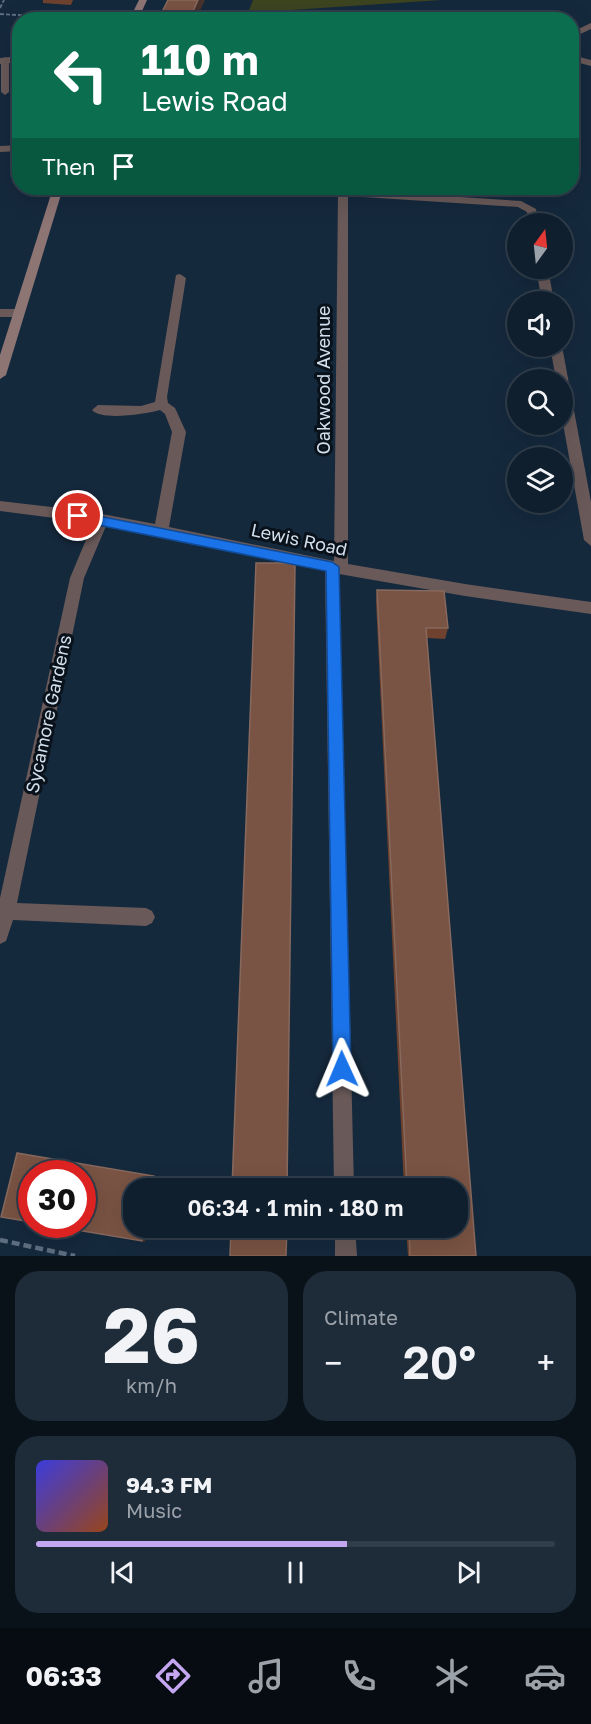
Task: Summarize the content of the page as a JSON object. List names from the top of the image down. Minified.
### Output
{"streets":{"street":["Oakwood Avenue","Lewis Road","Sycamore Gardens"]},"crossings":[["Oakwood Avenue","Lewis Road"],["Lewis Road","Sycamore Gardens"]],"north":"top","page":{"turn":["110 m","Lewis Road"],"then":"Then","limit":"30","trip":"06:34 · 1 min · 180 m","tile":[["26","km/h"],"Climate"],"heat":["−","20°","+"],"song":["94.3 FM","Music"],"tabs":"06:33"}}
